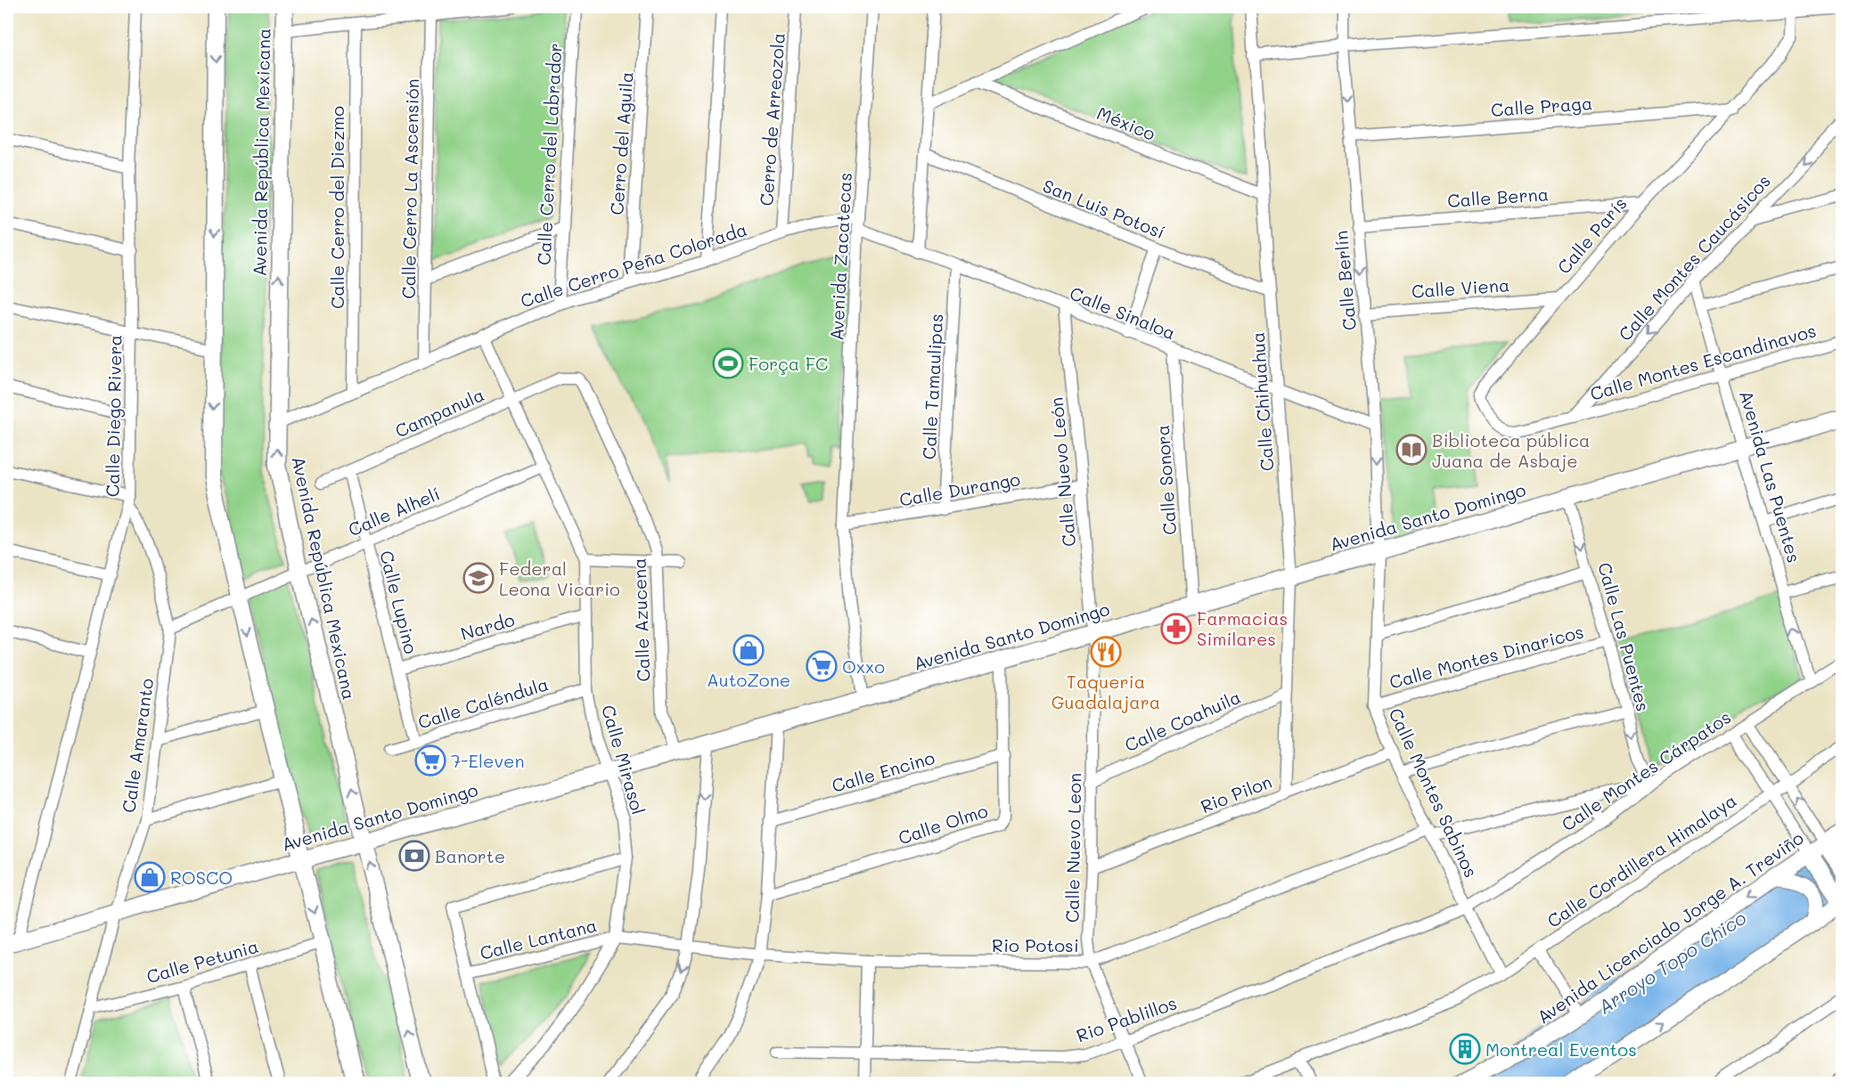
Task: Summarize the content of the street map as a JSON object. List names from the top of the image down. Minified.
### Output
{"streets":{"main road":["Avenida República Mexicana","Avenida Santo Domingo","Avenida Licenciado Jorge A. Treviño"],"street":["Calle Praga","Cerro de Arreozola","México","Cerro del Aguila","Calle Cerro del Labrador","Calle Cerro La Ascensión","Calle Berna","Calle Cerro del Diezmo","San Luis Potosí","Calle París","Avenida Zacatecas","Calle Montes Caucásicos","Calle Cerro Peña Colorada","Calle Berlín","Calle Viena","Calle Sinaloa","Calle Montes Escandinavos","Calle Tamaulipas","Calle Chihuahua","Campanula","Calle Diego Rivera","Calle Nuevo León","Avenida Las Puentes","Calle Sonora","Calle Durango","Calle Alhelí","Calle Lupino","Calle Azucena","Nardo","Calle Las Puentes","Calle Montes Dinaricos","Calle Caléndula","Calle Coahuila","Calle Amaranto","Calle Mirasol","Calle Montes Cárpatos","Calle Encino","Calle Montes Sabinos","Rio Pilon","Calle Olmo","Calle Nuevo Leon","Calle Cordillera Himalaya","Calle Lantana","Rio Potosi","Calle Petunia","Rio Pablillos"]},"crossings":[["Calle Praga","Calle París"],["Calle Praga","Calle Berlín"],["Cerro de Arreozola","Calle Cerro Peña Colorada"],["México","Calle Chihuahua"],["Cerro del Aguila","Calle Cerro Peña Colorada"],["Avenida República Mexicana","Calle Cerro Peña Colorada"],["Avenida República Mexicana","Calle Alhelí"],["Avenida República Mexicana","Avenida Santo Domingo"],["Calle Cerro del Labrador","Calle Cerro Peña Colorada"],["Calle Cerro La Ascensión","Calle Cerro Peña Colorada"],["Calle Berna","Calle París"],["Calle Berna","Calle Berlín"],["Calle Cerro del Diezmo","Calle Cerro Peña Colorada"],["San Luis Potosí","Calle Chihuahua"],["Calle París","Calle Montes Caucásicos"],["Calle París","Calle Viena"],["Calle París","Calle Montes Escandinavos"],["Avenida Zacatecas","Calle Cerro Peña Colorada"],["Avenida Zacatecas","Calle Sinaloa"],["Avenida Zacatecas","Calle Durango"],["Avenida Zacatecas","Avenida Santo Domingo"],["Calle Montes Caucásicos","Calle Montes Escandinavos"],["Calle Montes Caucásicos","Avenida Las Puentes"],["Calle Cerro Peña Colorada","Calle Sinaloa"],["Calle Cerro Peña Colorada","Calle Mirasol"],["Calle Berlín","Calle Viena"],["Calle Berlín","Calle Sinaloa"],["Calle Berlín","Avenida Santo Domingo"],["Calle Berlín","Calle Montes Sabinos"],["Calle Sinaloa","Calle Tamaulipas"],["Calle Sinaloa","Calle Chihuahua"],["Calle Sinaloa","Calle Nuevo León"],["Calle Sinaloa","Calle Sonora"],["Calle Montes Escandinavos","Avenida Las Puentes"],["Calle Tamaulipas","Calle Durango"],["Calle Chihuahua","Avenida Santo Domingo"],["Calle Chihuahua","Calle Coahuila"],["Calle Chihuahua","Rio Pilon"],["Campanula","Calle Lupino"],["Campanula","Calle Azucena"],["Campanula","Calle Mirasol"],["Calle Diego Rivera","Avenida Santo Domingo"],["Calle Diego Rivera","Calle Amaranto"],["Calle Nuevo León","Calle Durango"],["Calle Nuevo León","Avenida Santo Domingo"],["Calle Nuevo León","Calle Nuevo Leon"],["Avenida Las Puentes","Avenida Santo Domingo"],["Avenida Las Puentes","Calle Montes Cárpatos"],["Calle Sonora","Avenida Santo Domingo"],["Calle Alhelí","Calle Lupino"],["Calle Alhelí","Calle Amaranto"],["Calle Alhelí","Calle Mirasol"],["Avenida Santo Domingo","Calle Azucena"],["Avenida Santo Domingo","Calle Las Puentes"],["Avenida Santo Domingo","Calle Amaranto"],["Avenida Santo Domingo","Calle Mirasol"],["Avenida Santo Domingo","Calle Montes Sabinos"],["Avenida Santo Domingo","Calle Olmo"],["Avenida Santo Domingo","Calle Nuevo Leon"],["Calle Lupino","Nardo"],["Calle Lupino","Calle Caléndula"],["Nardo","Calle Mirasol"],["Calle Las Puentes","Calle Montes Dinaricos"],["Calle Las Puentes","Calle Montes Cárpatos"],["Calle Las Puentes","Rio Potosi"],["Calle Montes Dinaricos","Calle Montes Sabinos"],["Calle Caléndula","Calle Mirasol"],["Calle Coahuila","Calle Nuevo Leon"],["Calle Amaranto","Calle Petunia"],["Calle Mirasol","Calle Lantana"],["Calle Mirasol","Rio Potosi"],["Calle Montes Cárpatos","Calle Montes Sabinos"],["Calle Montes Cárpatos","Rio Potosi"],["Calle Montes Cárpatos","Rio Pablillos"],["Calle Encino","Calle Olmo"],["Calle Montes Sabinos","Rio Pilon"],["Calle Montes Sabinos","Calle Cordillera Himalaya"],["Calle Montes Sabinos","Rio Potosi"],["Calle Montes Sabinos","Rio Pablillos"],["Rio Pilon","Calle Nuevo Leon"],["Calle Nuevo Leon","Rio Potosi"],["Calle Nuevo Leon","Rio Pablillos"],["Calle Lantana","Rio Potosi"]],"one_way":["Calle Montes Caucásicos","Calle Berlín","Calle Las Puentes"],"water":["Arroyo Topo Chico"],"places":{"sports":["Força FC"],"library":["Biblioteca pública Juana de Asbaje"],"school or university":["Federal Leona Vicario"],"pharmacy":["Farmacias Similares"],"shop":["AutoZone","ROSCO"],"restaurant":["Taqueria Guadalajara"],"supermarket":["Oxxo","7-Eleven"],"bank":["Banorte"],"building":["Montreal Eventos"]}}
